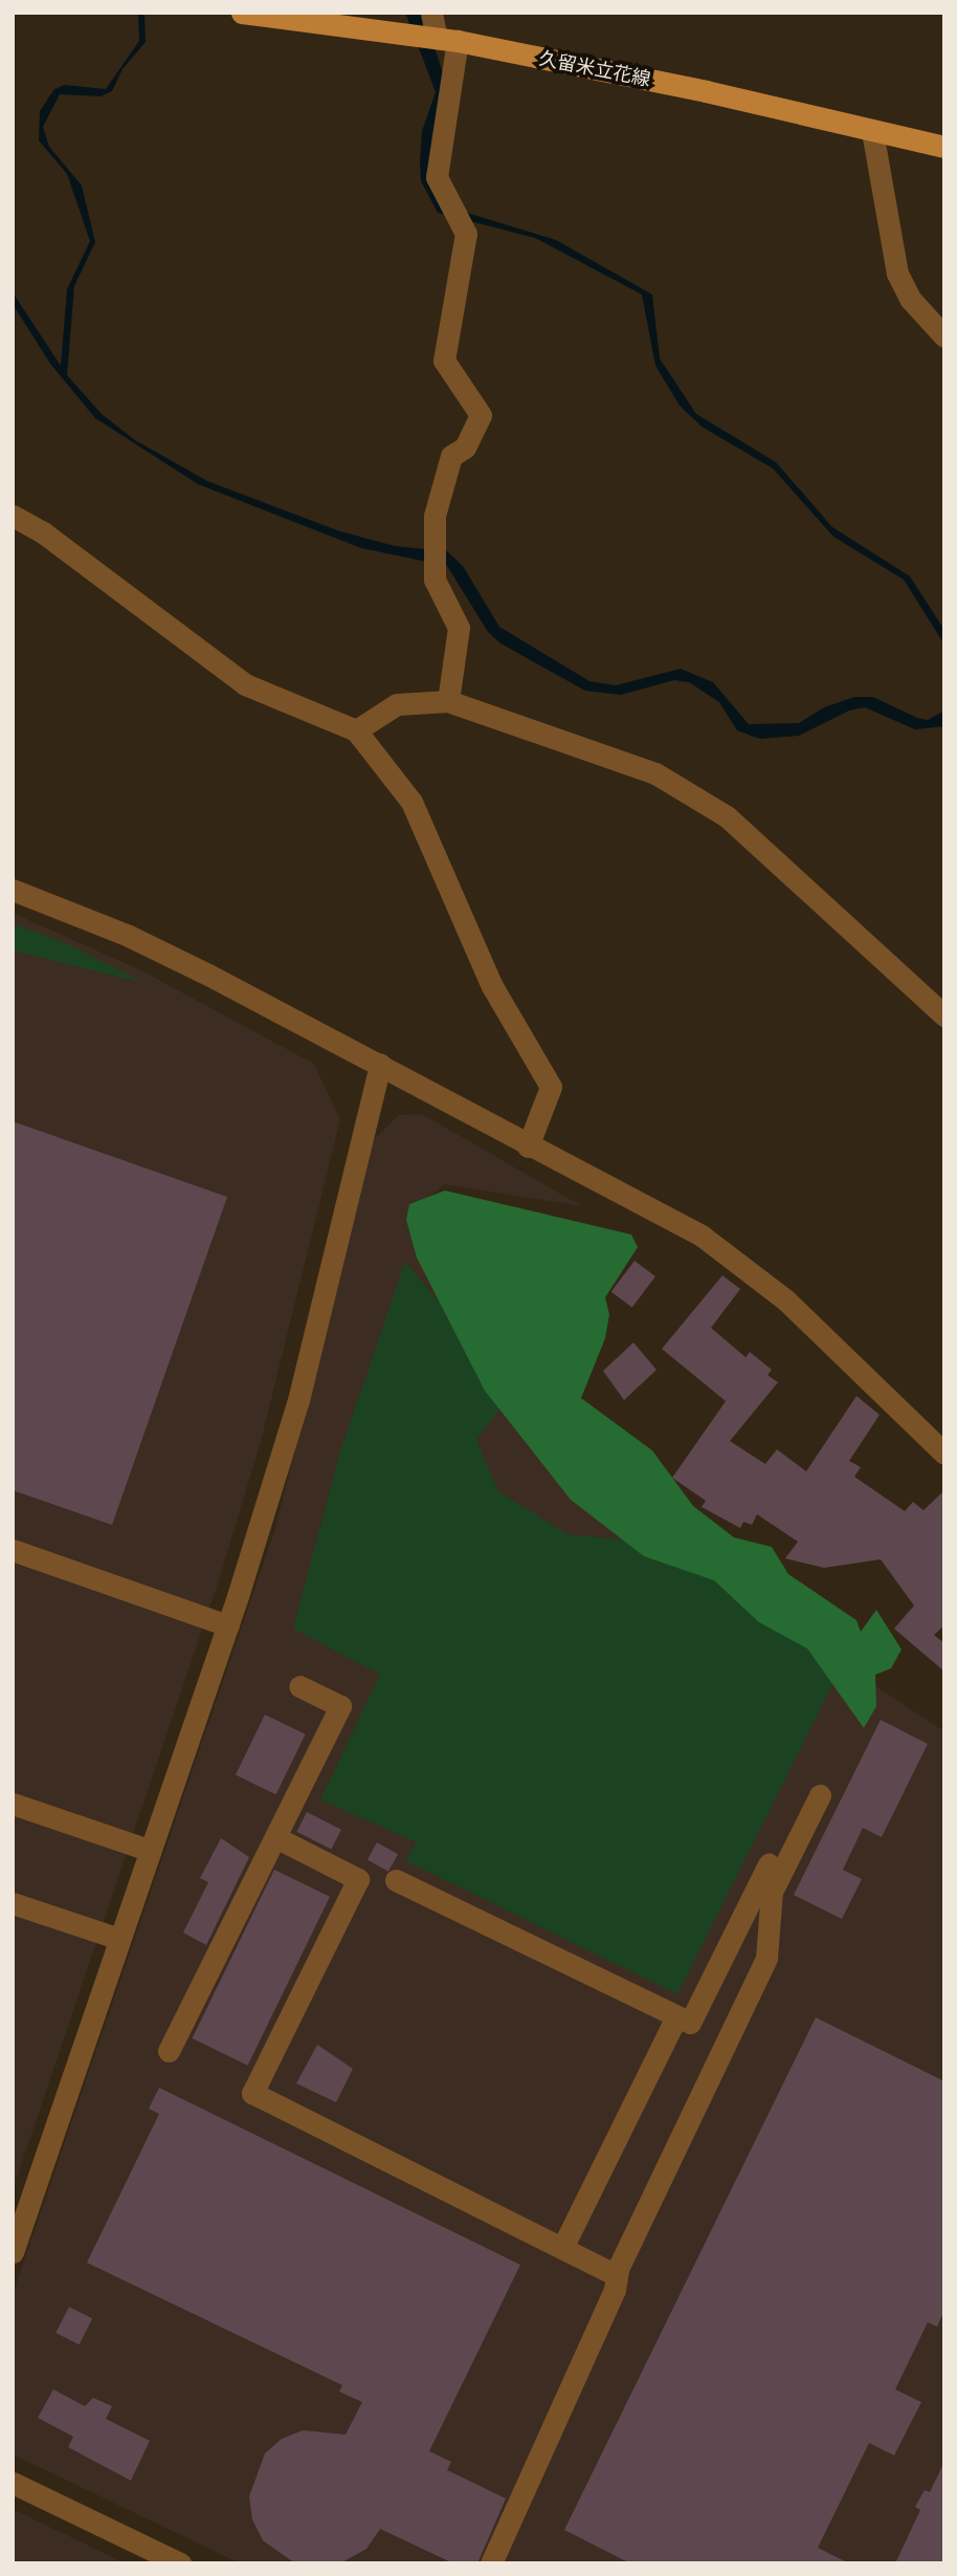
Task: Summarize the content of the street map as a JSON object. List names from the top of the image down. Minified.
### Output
{"streets":{"main road":["久留米立花線"]}}
